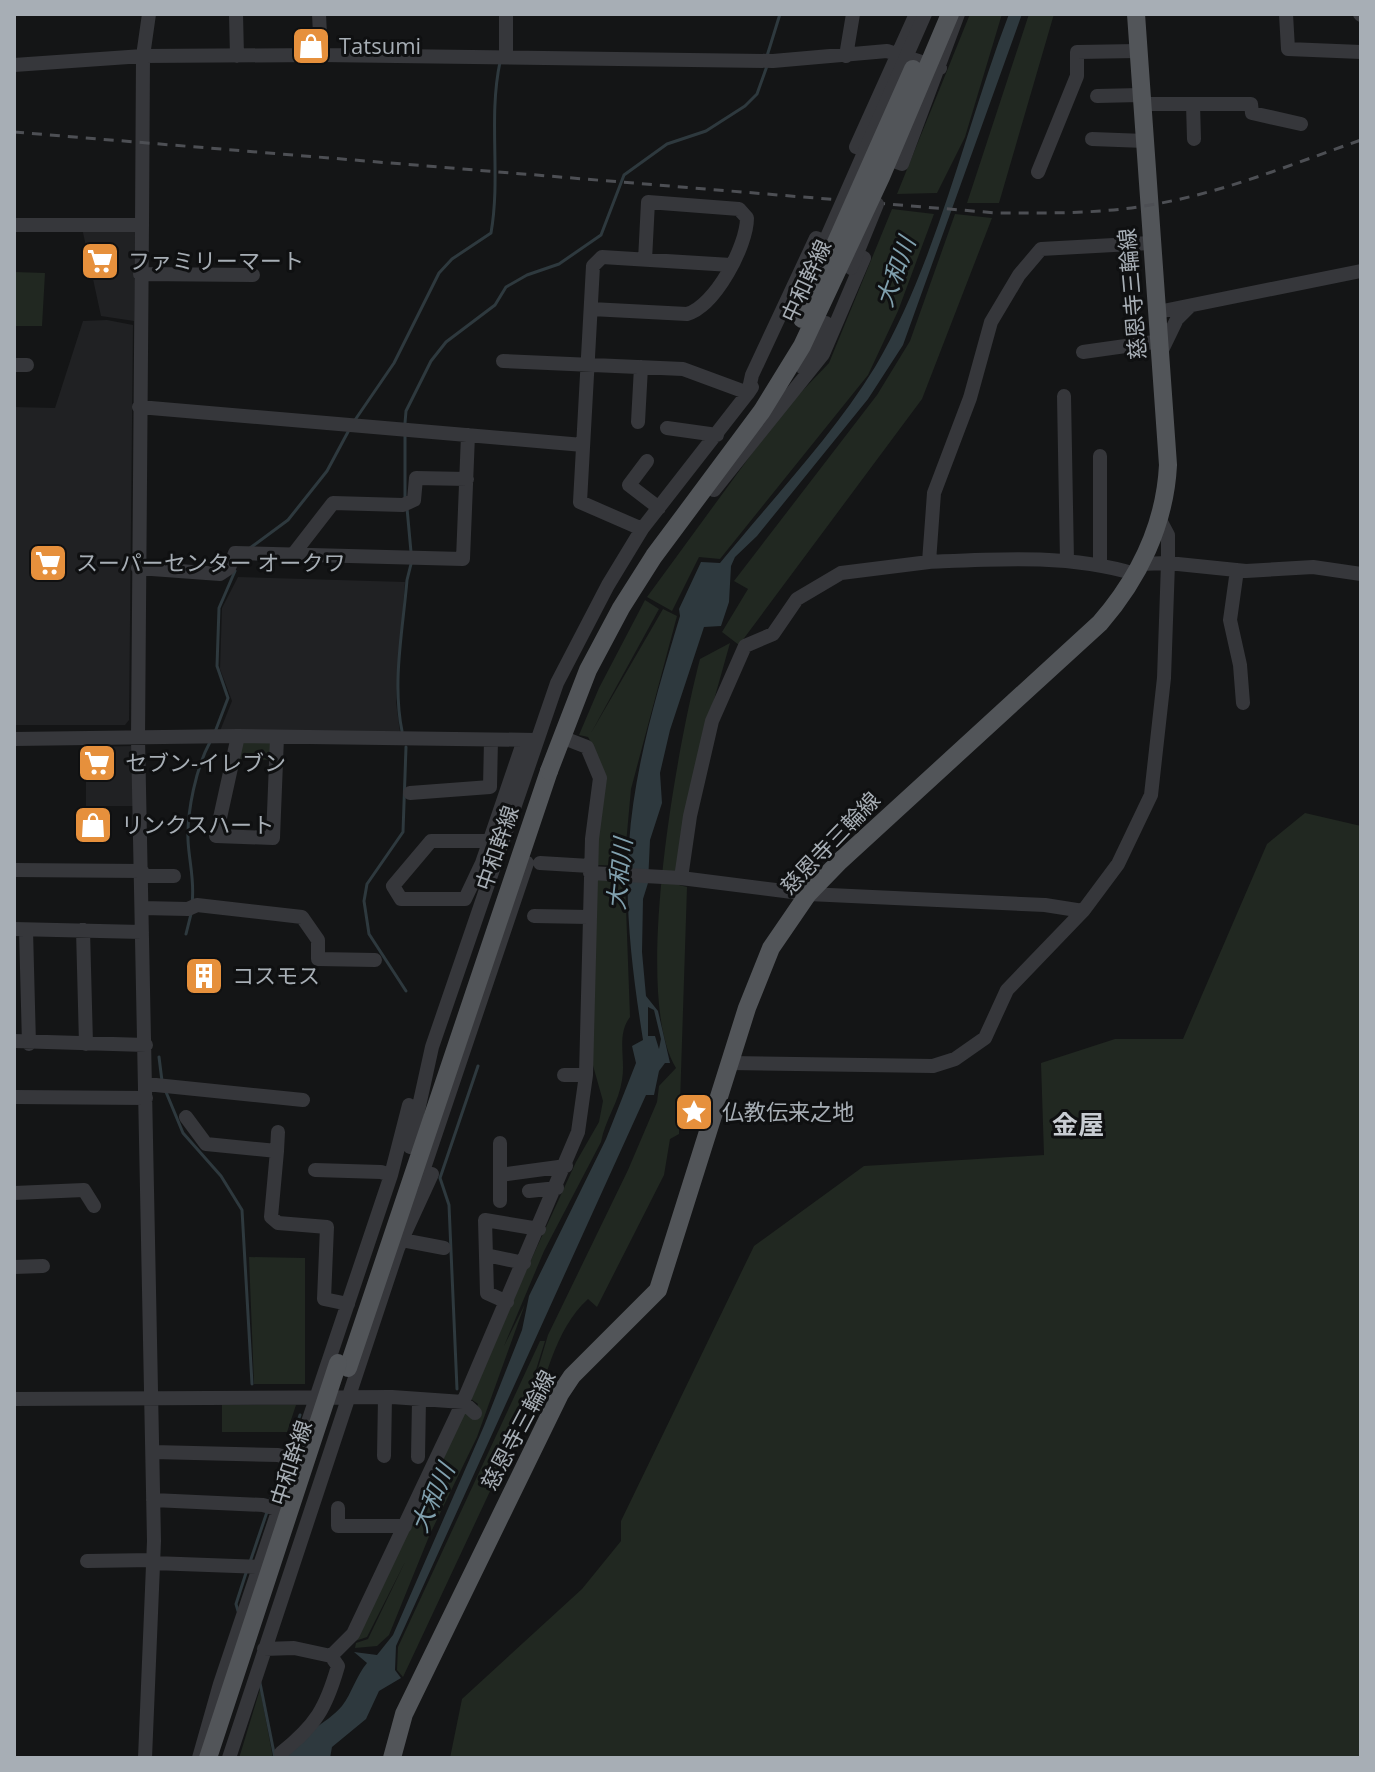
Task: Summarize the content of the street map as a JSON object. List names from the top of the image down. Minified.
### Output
{"streets":{"main road":["中和幹線","慈恩寺三輪線"]},"districts":["金屋"],"water":["大和川"],"places":{"shop":["Tatsumi","リンクスハート"],"supermarket":["ファミリーマート","スーパーセンター オークワ","セブン-イレブン"],"building":["コスモス"],"place":["仏教伝来之地"]}}
